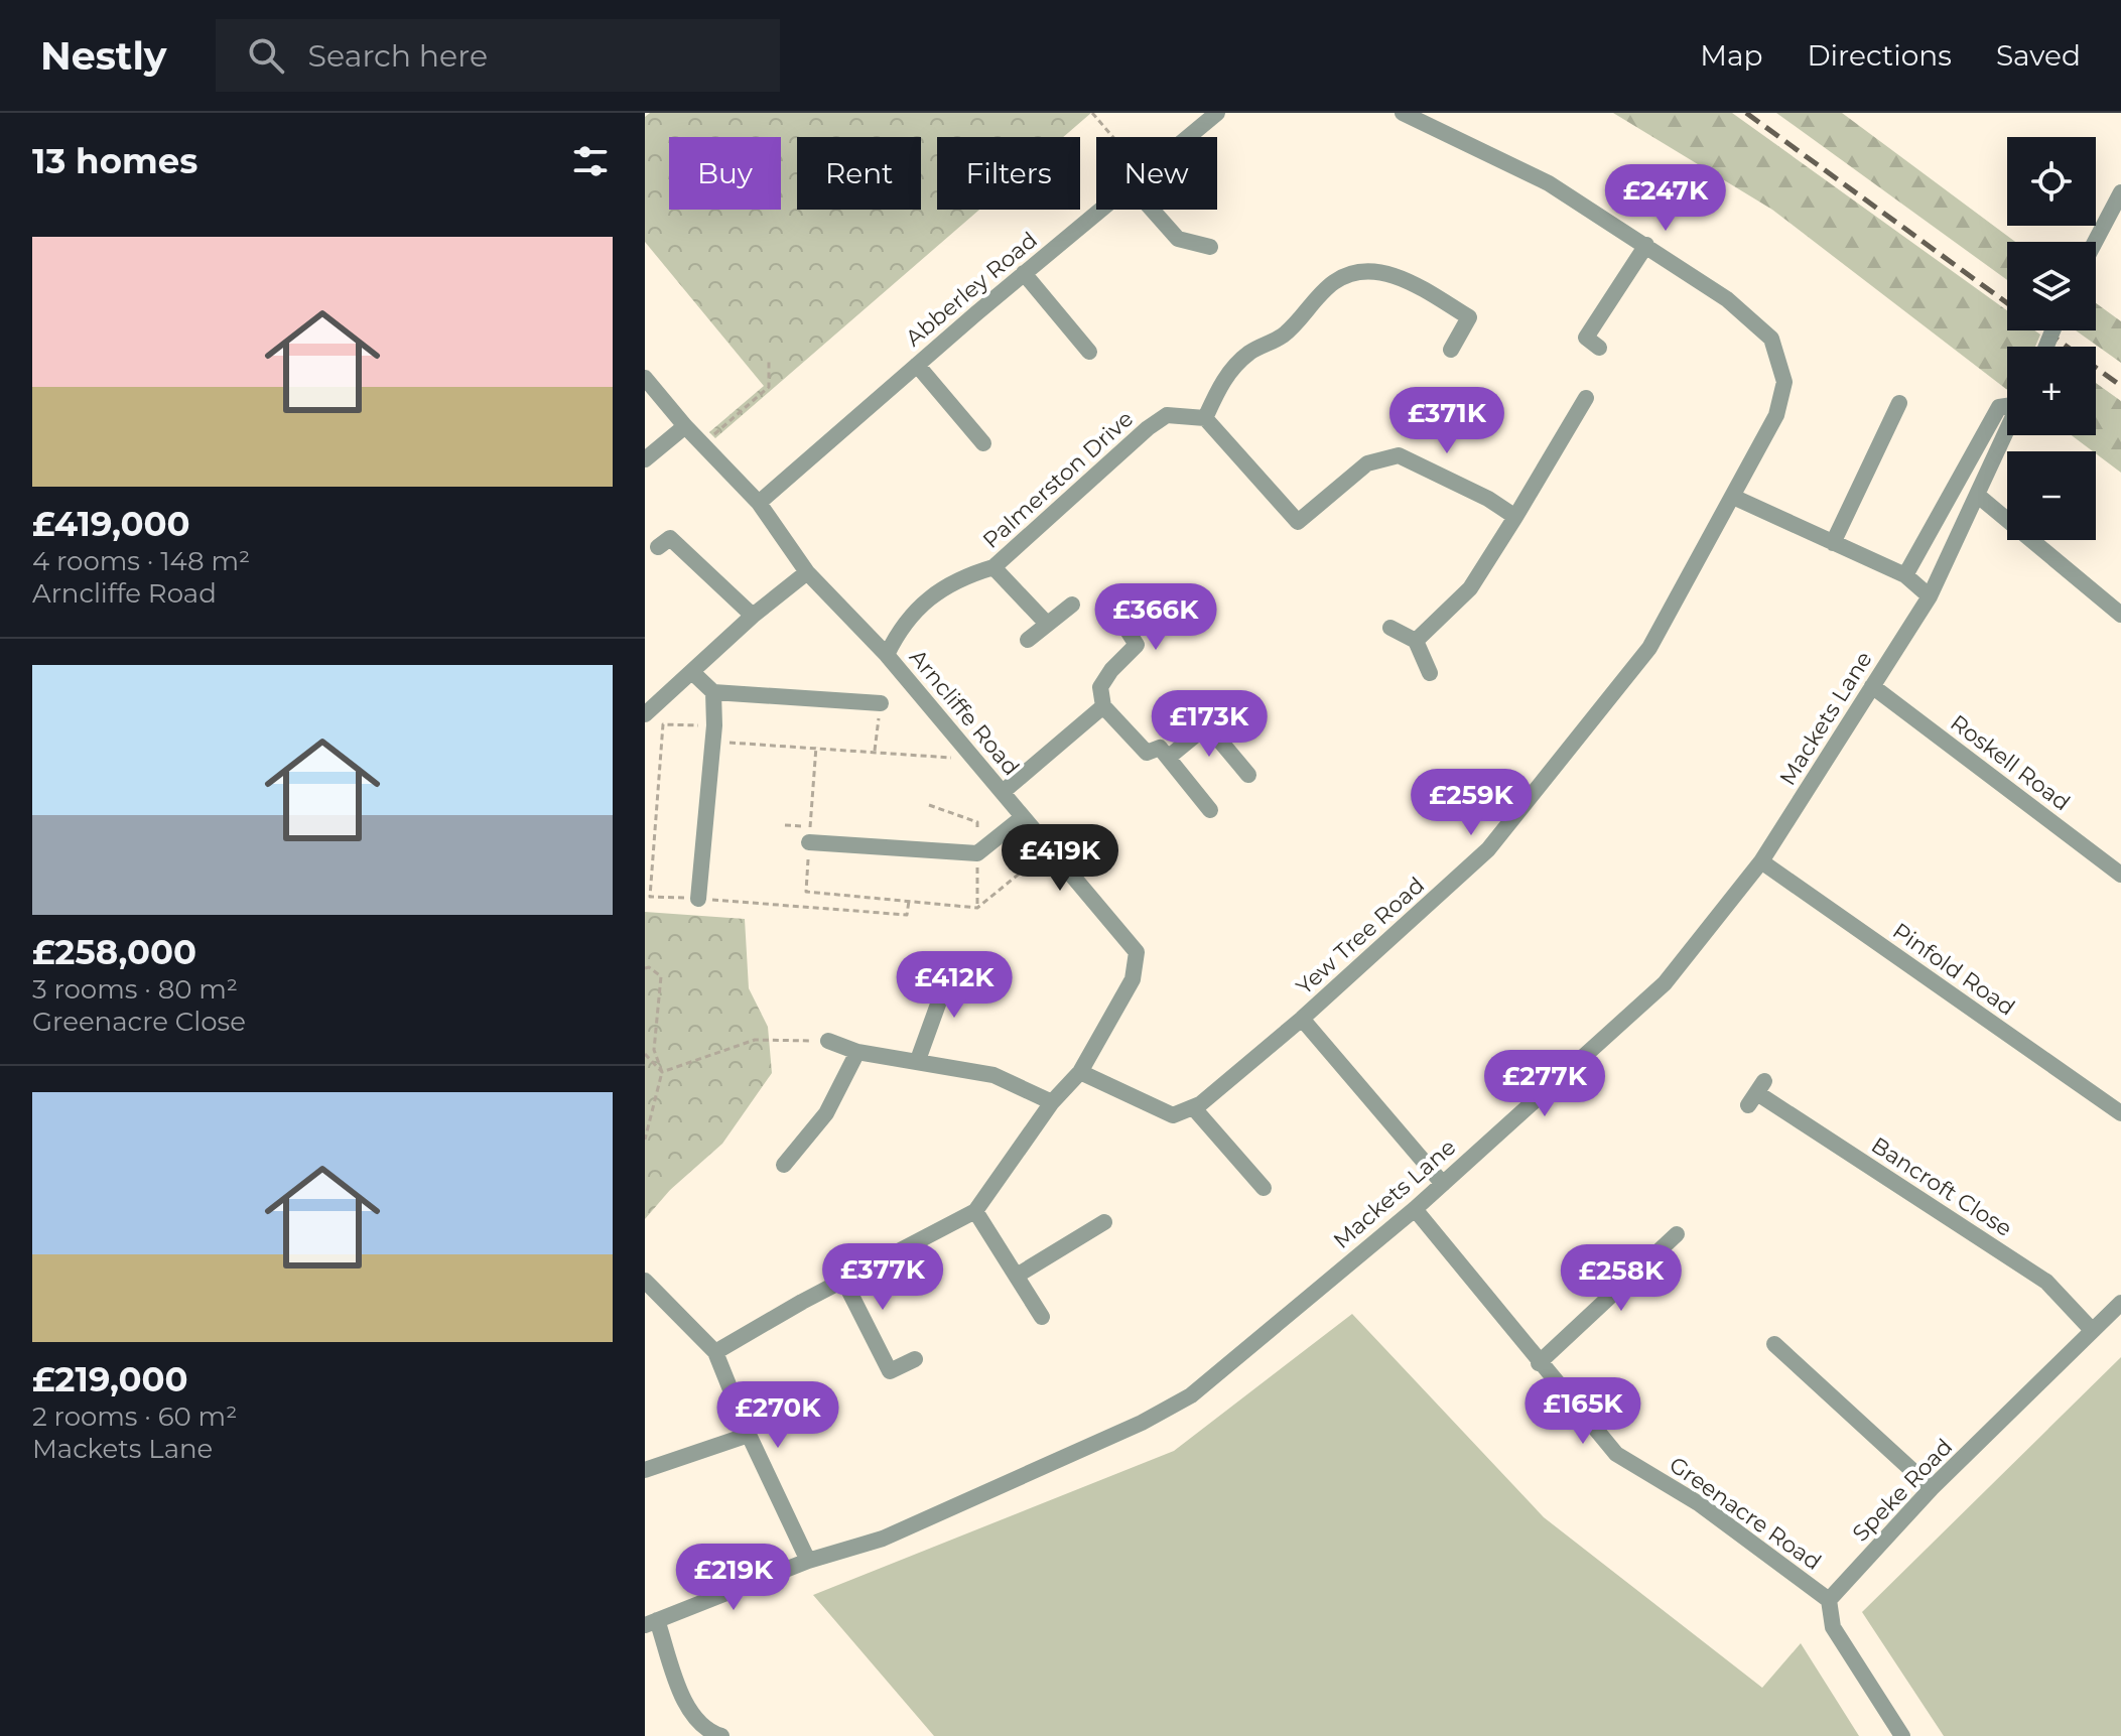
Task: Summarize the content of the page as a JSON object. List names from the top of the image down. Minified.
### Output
{"streets":{"street":["Abberley Road","Palmerston Drive","Arncliffe Road","Mackets Lane","Roskell Road","Yew Tree Road","Pinfold Road","Bancroft Close","Speke Road","Greenacre Road"]},"crossings":[["Abberley Road","Arncliffe Road"],["Palmerston Drive","Arncliffe Road"],["Mackets Lane","Roskell Road"],["Mackets Lane","Yew Tree Road"],["Mackets Lane","Pinfold Road"],["Mackets Lane","Greenacre Road"],["Bancroft Close","Speke Road"],["Speke Road","Greenacre Road"]],"page":{"header":"Nestly","search":"Search here","nav":["Map","Directions","Saved"],"heading":"13 homes","map_buttons":["+","−"],"chip":["Buy","Rent","Filters","New"],"price":["£247K","£371K","£366K","£173K","£259K","£419K","£412K","£277K","£377K","£258K","£165K","£270K","£219K"],"list":[{"name":"£419,000","note":"4 rooms · 148 m² · Arncliffe Road"},{"name":"£258,000","note":"3 rooms · 80 m² · Greenacre Close"},{"name":"£219,000","note":"2 rooms · 60 m² · Mackets Lane"}]}}
